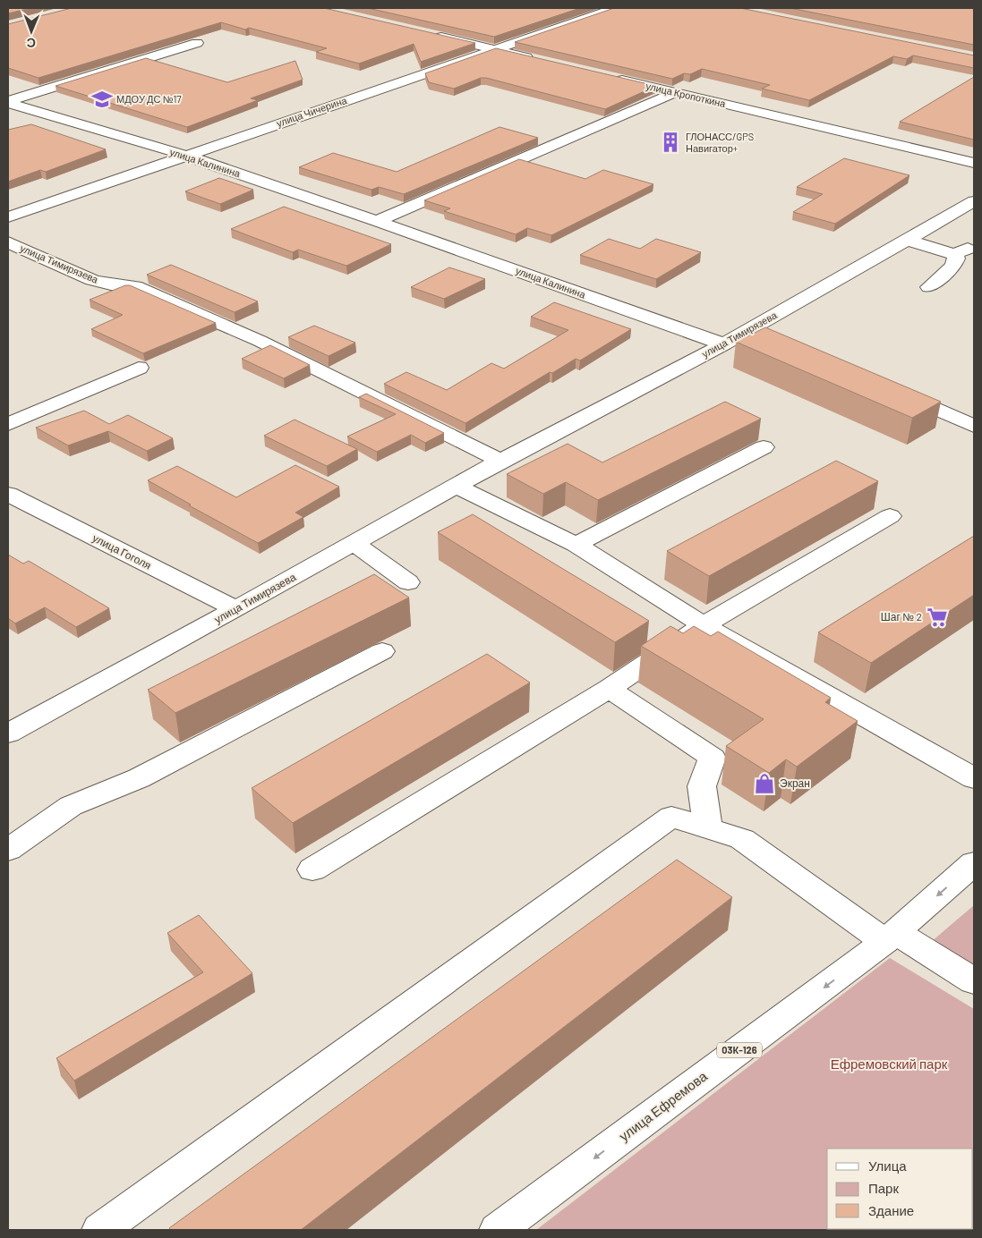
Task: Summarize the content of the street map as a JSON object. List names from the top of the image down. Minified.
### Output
{"streets":{"street":["улица Кропоткина","улица Чичерина","улица Калинина","улица Тимирязева","улица Гоголя","03К-126","улица Ефремова"]},"crossings":[["улица Чичерина","улица Калинина"],["улица Калинина","улица Тимирязева"],["улица Тимирязева","улица Гоголя"]],"one_way":["улица Ефремова"],"parks":["Ефремовский парк"],"places":{"school or university":["МДОУ ДС №17"],"building":["ГЛОНАСС/GPS Навигатор+"],"supermarket":["Шаг № 2"],"shop":["Экран"]},"legend":["Улица","Парк","Здание"],"north":"bottom"}
